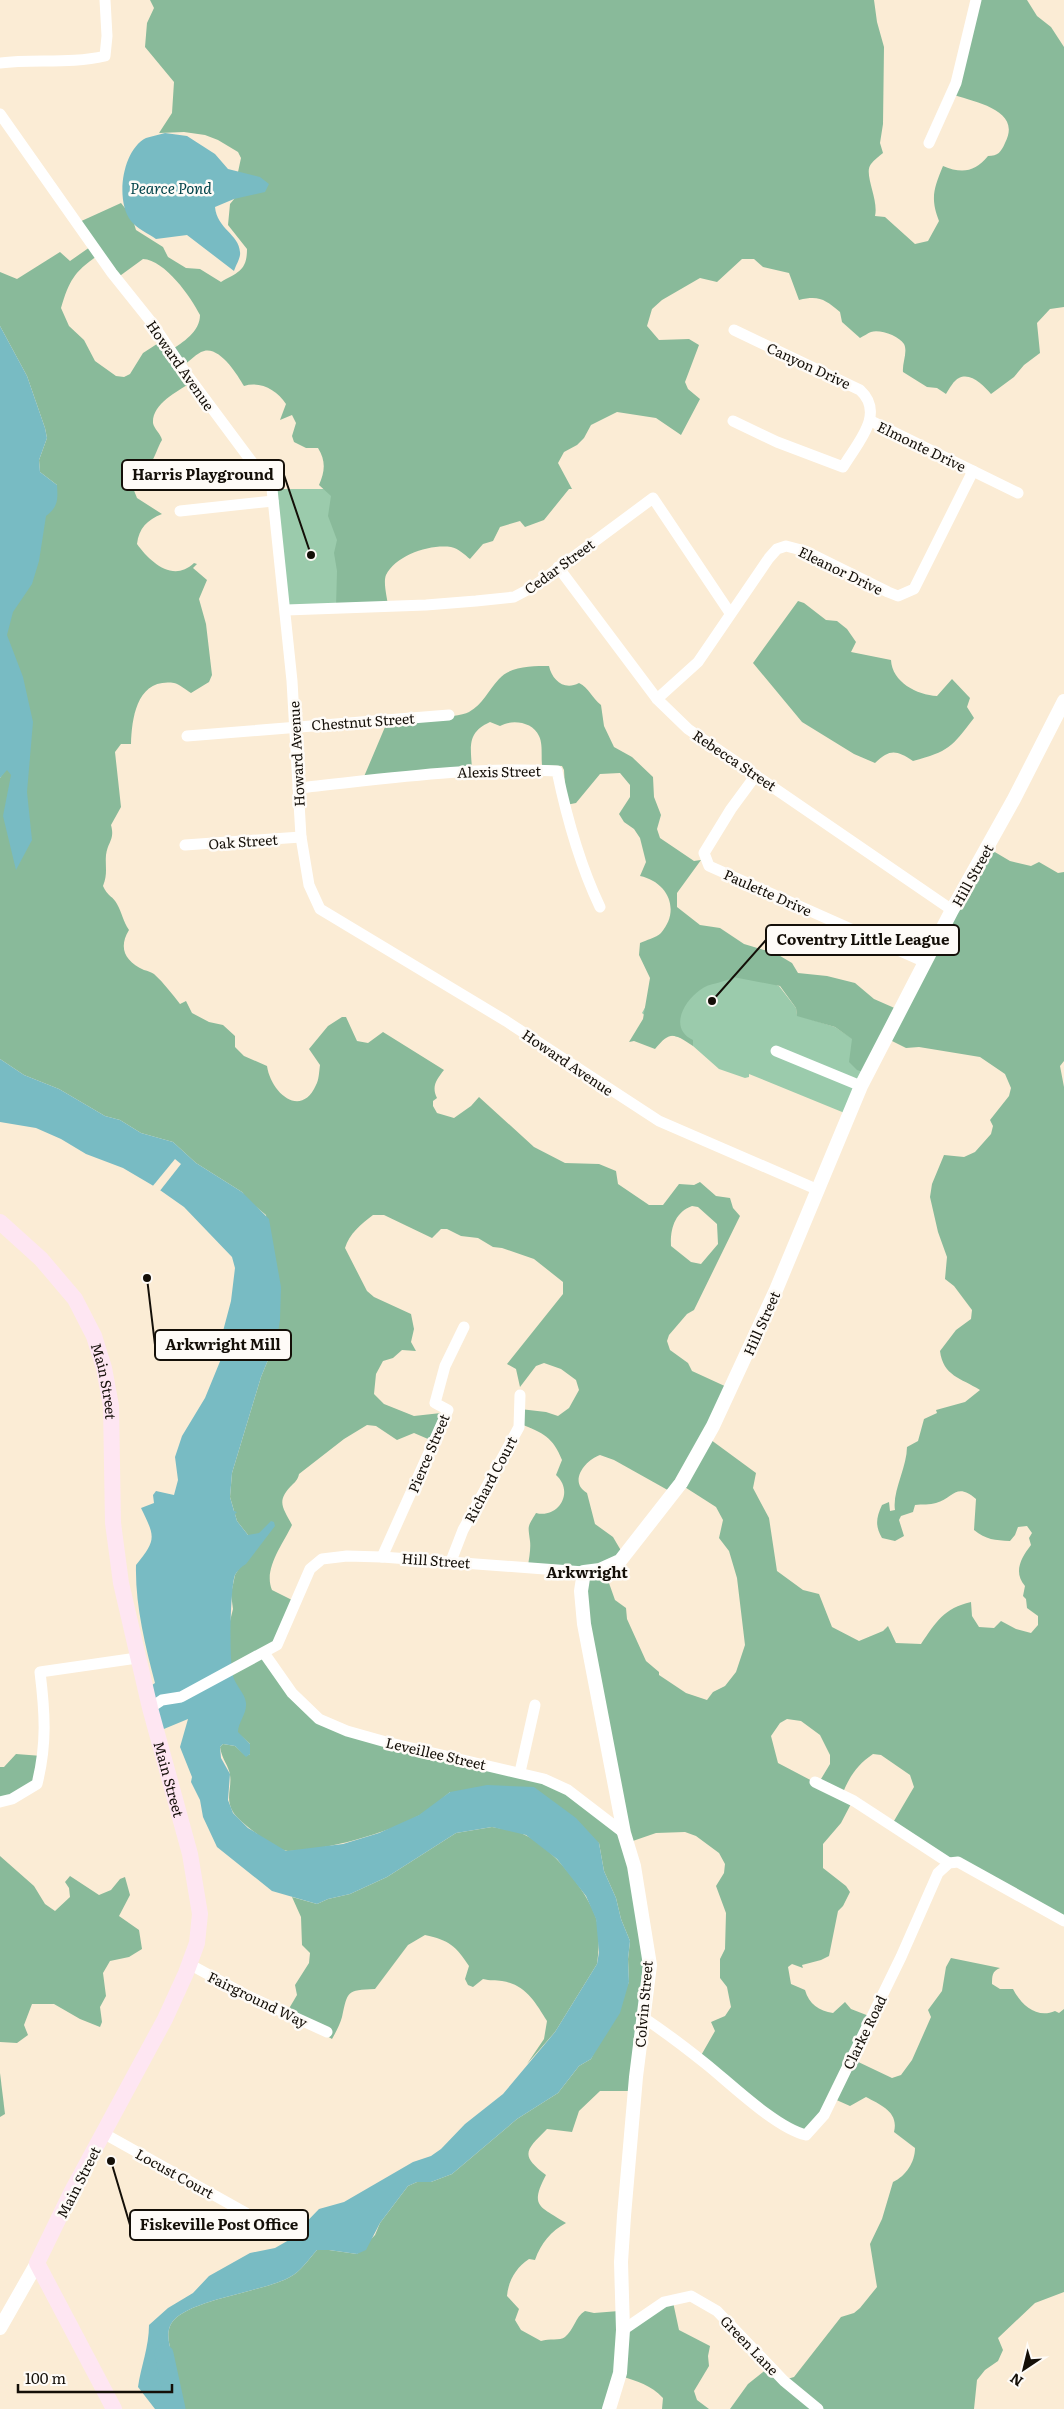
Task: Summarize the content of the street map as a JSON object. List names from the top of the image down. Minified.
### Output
{"streets":{"main road":["Main Street"],"street":["Howard Avenue","Canyon Drive","Elmonte Drive","Cedar Street","Eleanor Drive","Chestnut Street","Rebecca Street","Alexis Street","Oak Street","Hill Street","Paulette Drive","Pierce Street","Richard Court","Leveillee Street","Fairground Way","Colvin Street","Clarke Road","Locust Court","Green Lane"]},"crossings":[["Howard Avenue","Cedar Street"],["Howard Avenue","Chestnut Street"],["Howard Avenue","Alexis Street"],["Howard Avenue","Oak Street"],["Howard Avenue","Hill Street"],["Canyon Drive","Elmonte Drive"],["Elmonte Drive","Eleanor Drive"],["Cedar Street","Eleanor Drive"],["Cedar Street","Rebecca Street"],["Eleanor Drive","Rebecca Street"],["Rebecca Street","Hill Street"],["Rebecca Street","Paulette Drive"],["Hill Street","Paulette Drive"],["Hill Street","Main Street"],["Hill Street","Pierce Street"],["Hill Street","Richard Court"],["Hill Street","Leveillee Street"],["Hill Street","Colvin Street"],["Main Street","Fairground Way"],["Main Street","Locust Court"],["Leveillee Street","Colvin Street"],["Colvin Street","Clarke Road"],["Colvin Street","Green Lane"]],"districts":["Arkwright"],"water":["Pearce Pond"],"places":["Harris Playground","Coventry Little League","Arkwright Mill","Fiskeville Post Office"],"scale_bar":"100 m","north":"bottom left"}
